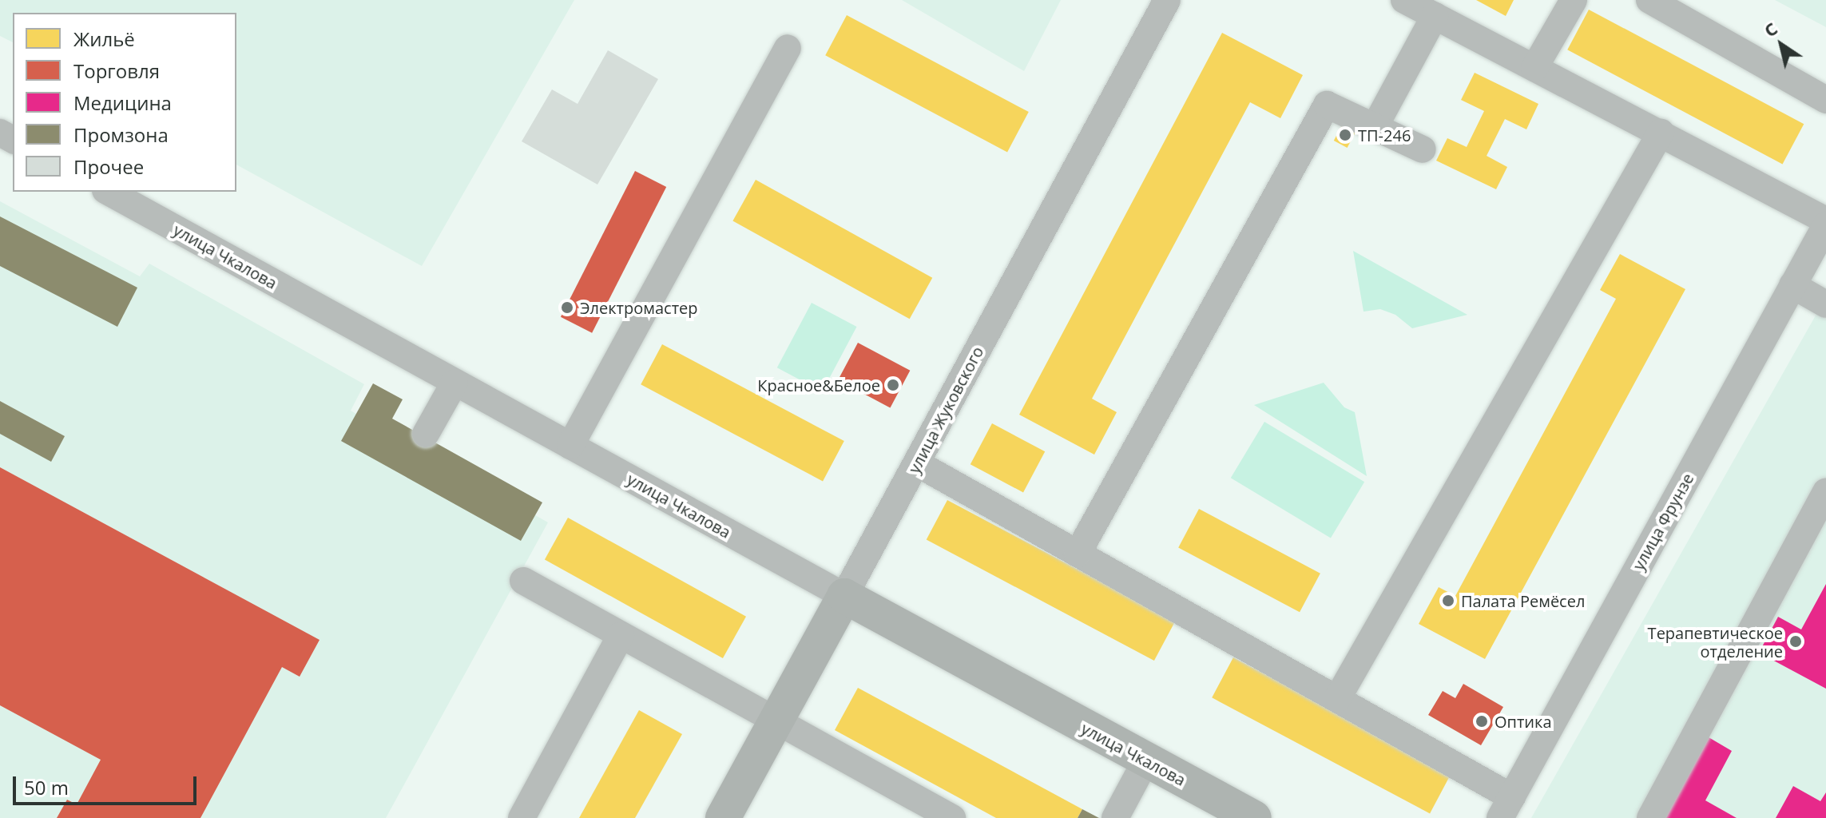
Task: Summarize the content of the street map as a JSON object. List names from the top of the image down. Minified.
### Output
{"streets":{"main road":["улица Чкалова","улица Жуковского"],"street":["улица Фрунзе"]},"crossings":[["улица Чкалова","улица Жуковского"]],"places":["ТП-246","Электромастер","Красное&Белое","Палата Ремёсел","Терапевтическое отделение","Оптика"],"legend":["Жильё","Торговля","Медицина","Промзона","Прочее"],"scale_bar":"50 m","north":"top left"}
